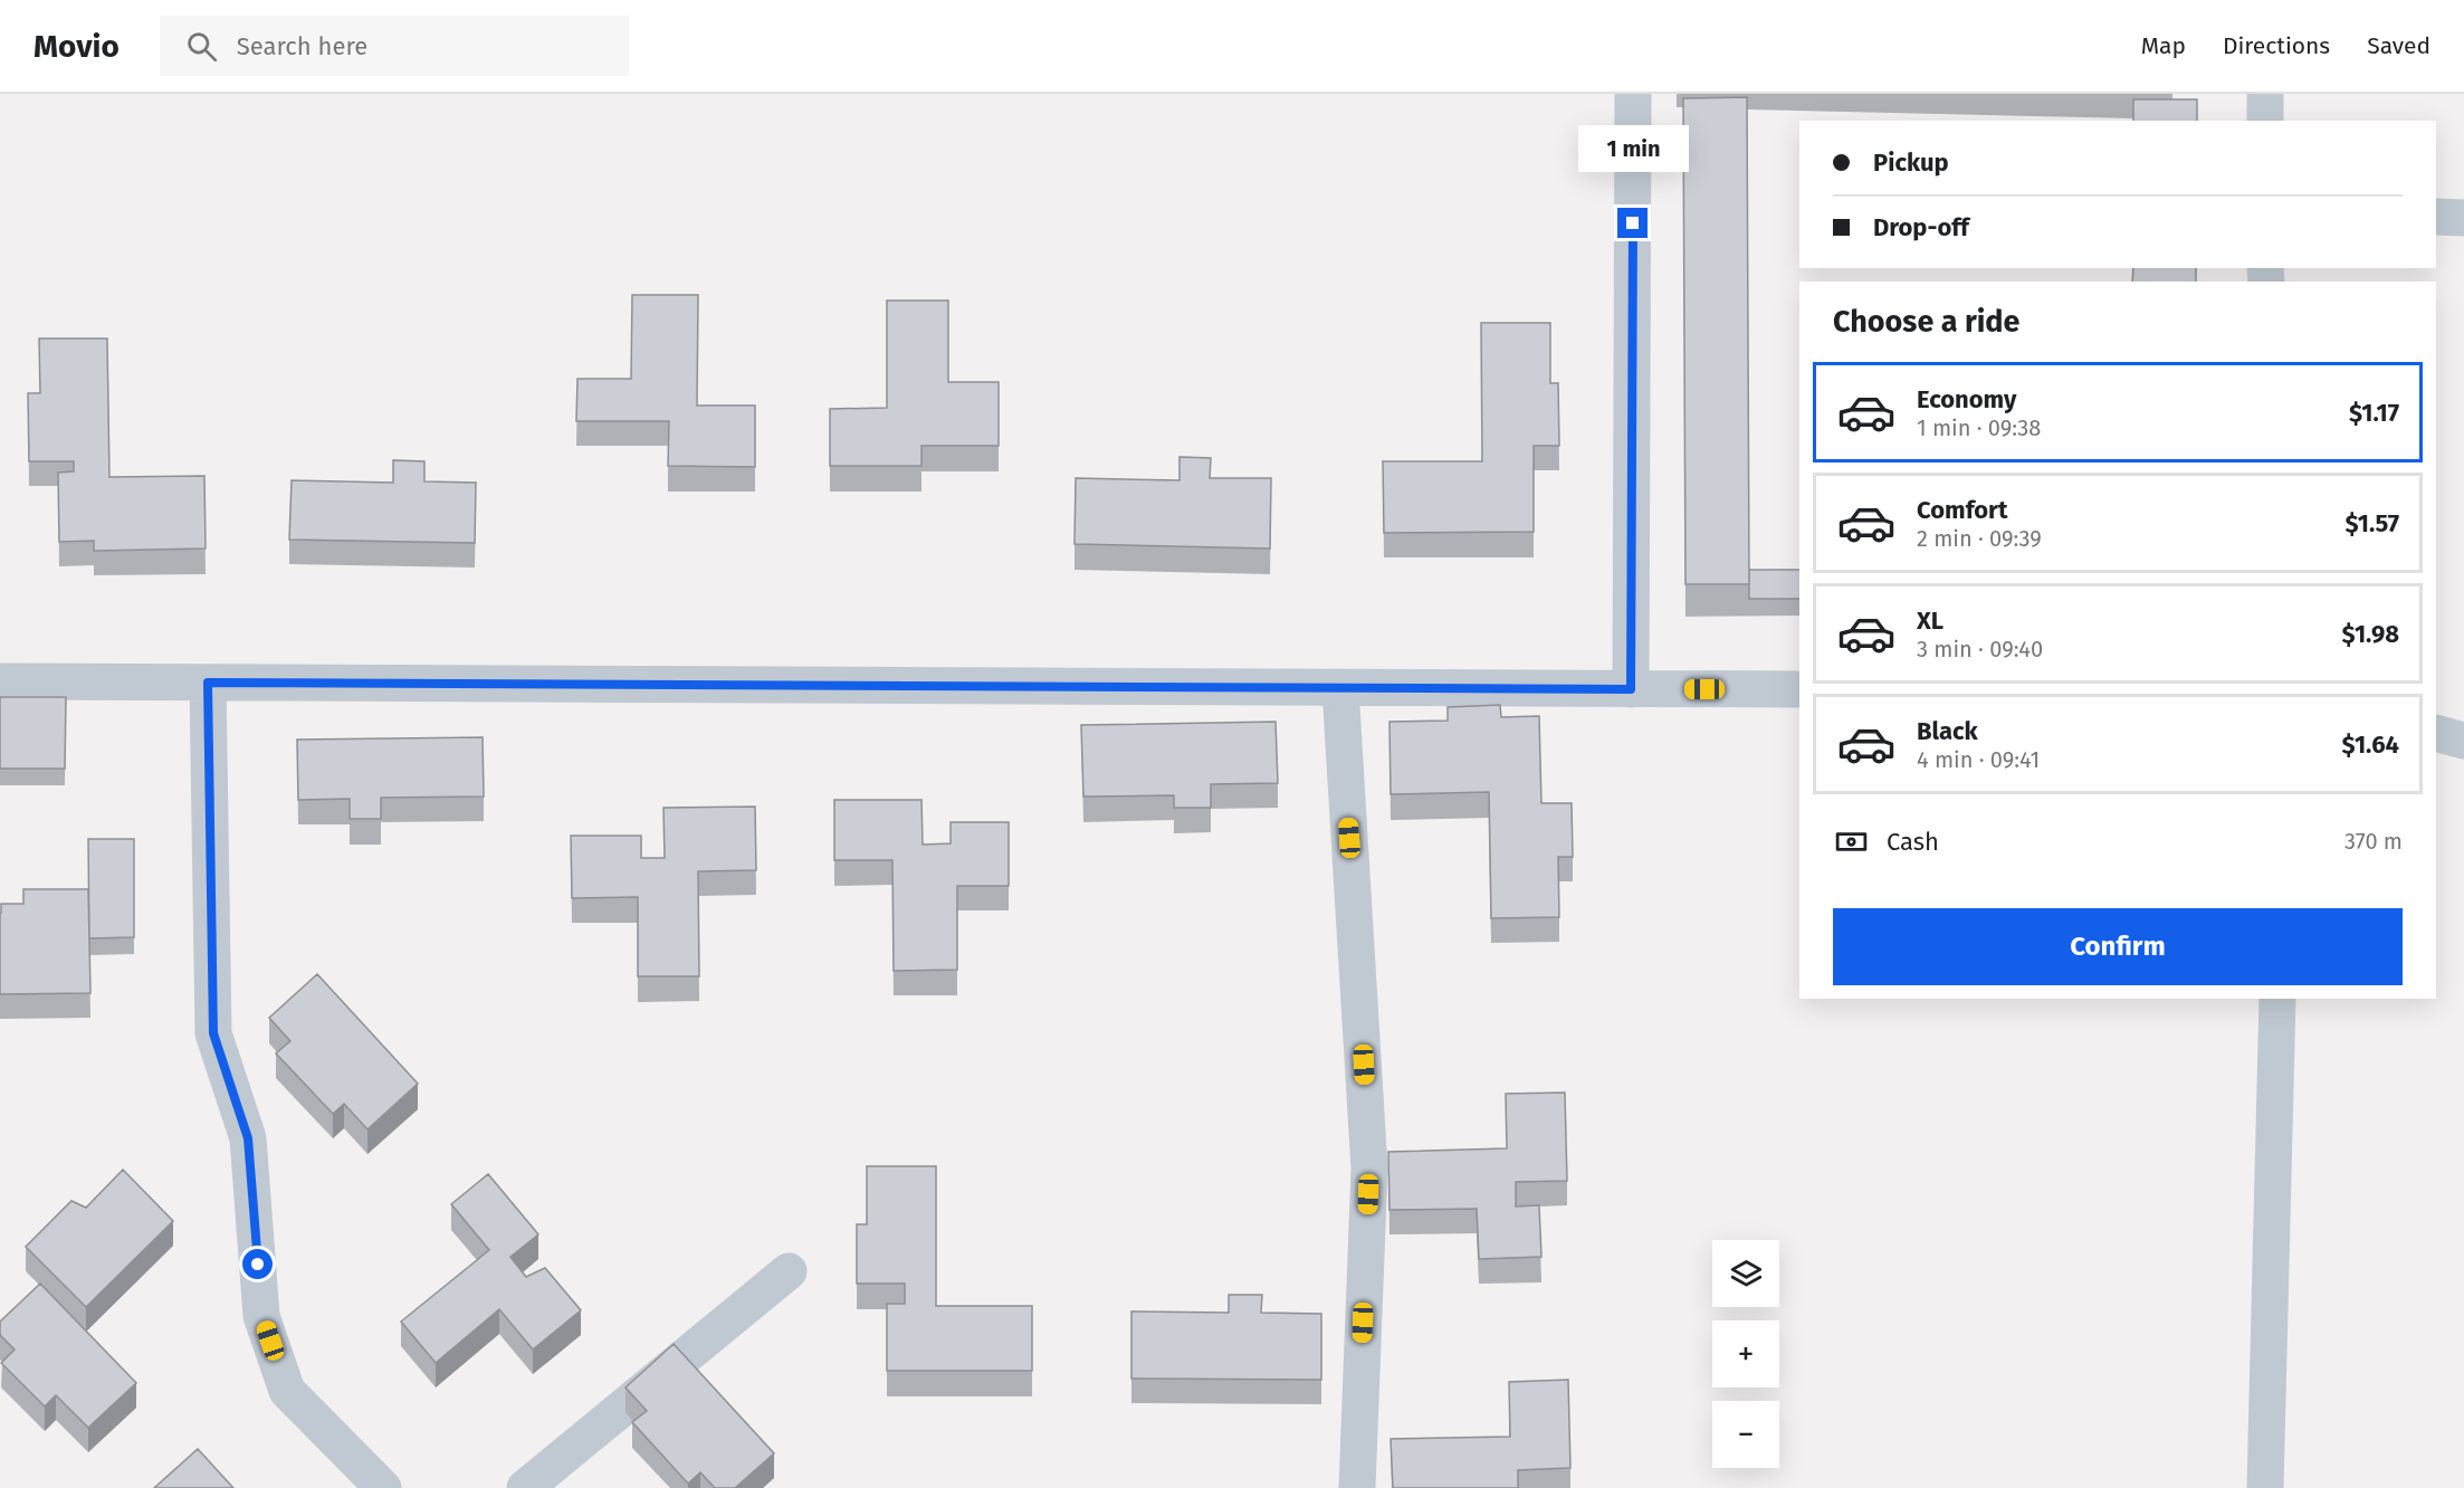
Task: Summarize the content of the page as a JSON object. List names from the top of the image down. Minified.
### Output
{"page":{"header":"Movio","search":"Search here","nav":["Map","Directions","Saved"],"banner":["Pickup","Drop-off"],"bubble":"1 min","heading":"Choose a ride","list":[{"name":"Economy","note":"1 min · 09:38","value":"$1.17"},{"name":"Comfort","note":"2 min · 09:39","value":"$1.57"},{"name":"XL","note":"3 min · 09:40","value":"$1.98"},{"name":"Black","note":"4 min · 09:41","value":"$1.64"}],"pay":["Cash","370 m"],"buttons":"Confirm","map_buttons":["+","−"]}}
